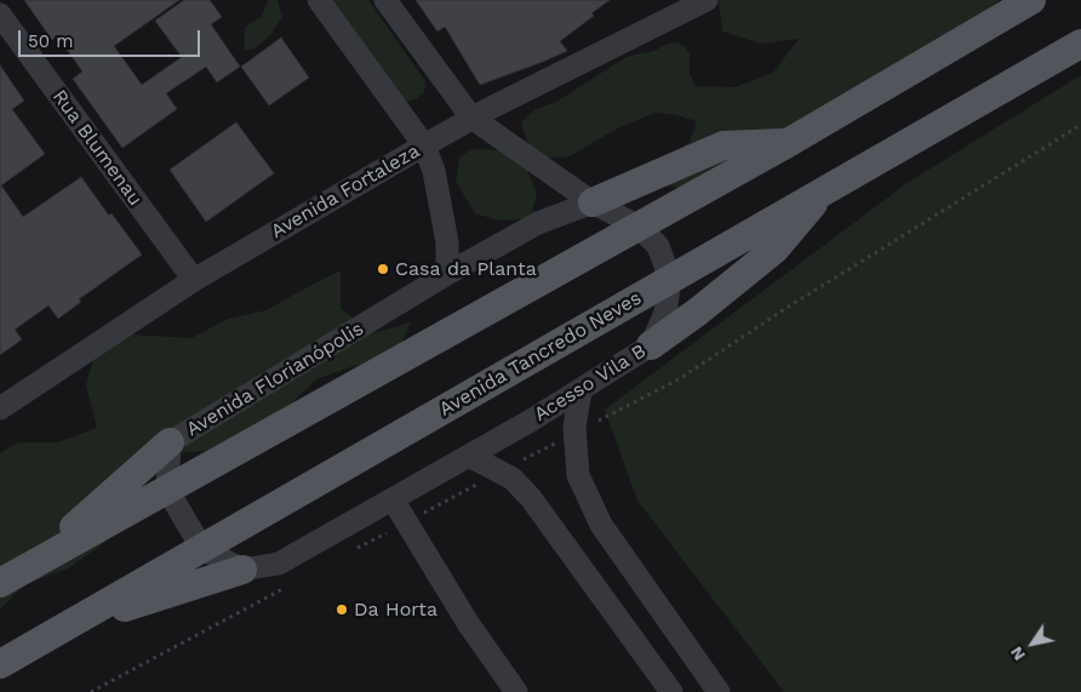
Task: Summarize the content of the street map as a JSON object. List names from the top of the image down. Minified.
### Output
{"streets":{"main road":["Avenida Tancredo Neves"],"street":["Rua Blumenau","Avenida Fortaleza","Avenida Florianópolis","Acesso Vila B"]},"crossings":[["Rua Blumenau","Avenida Fortaleza"],["Avenida Tancredo Neves","Acesso Vila B"]],"places":["Casa da Planta","Da Horta"],"scale_bar":"50 m","north":"bottom left"}
